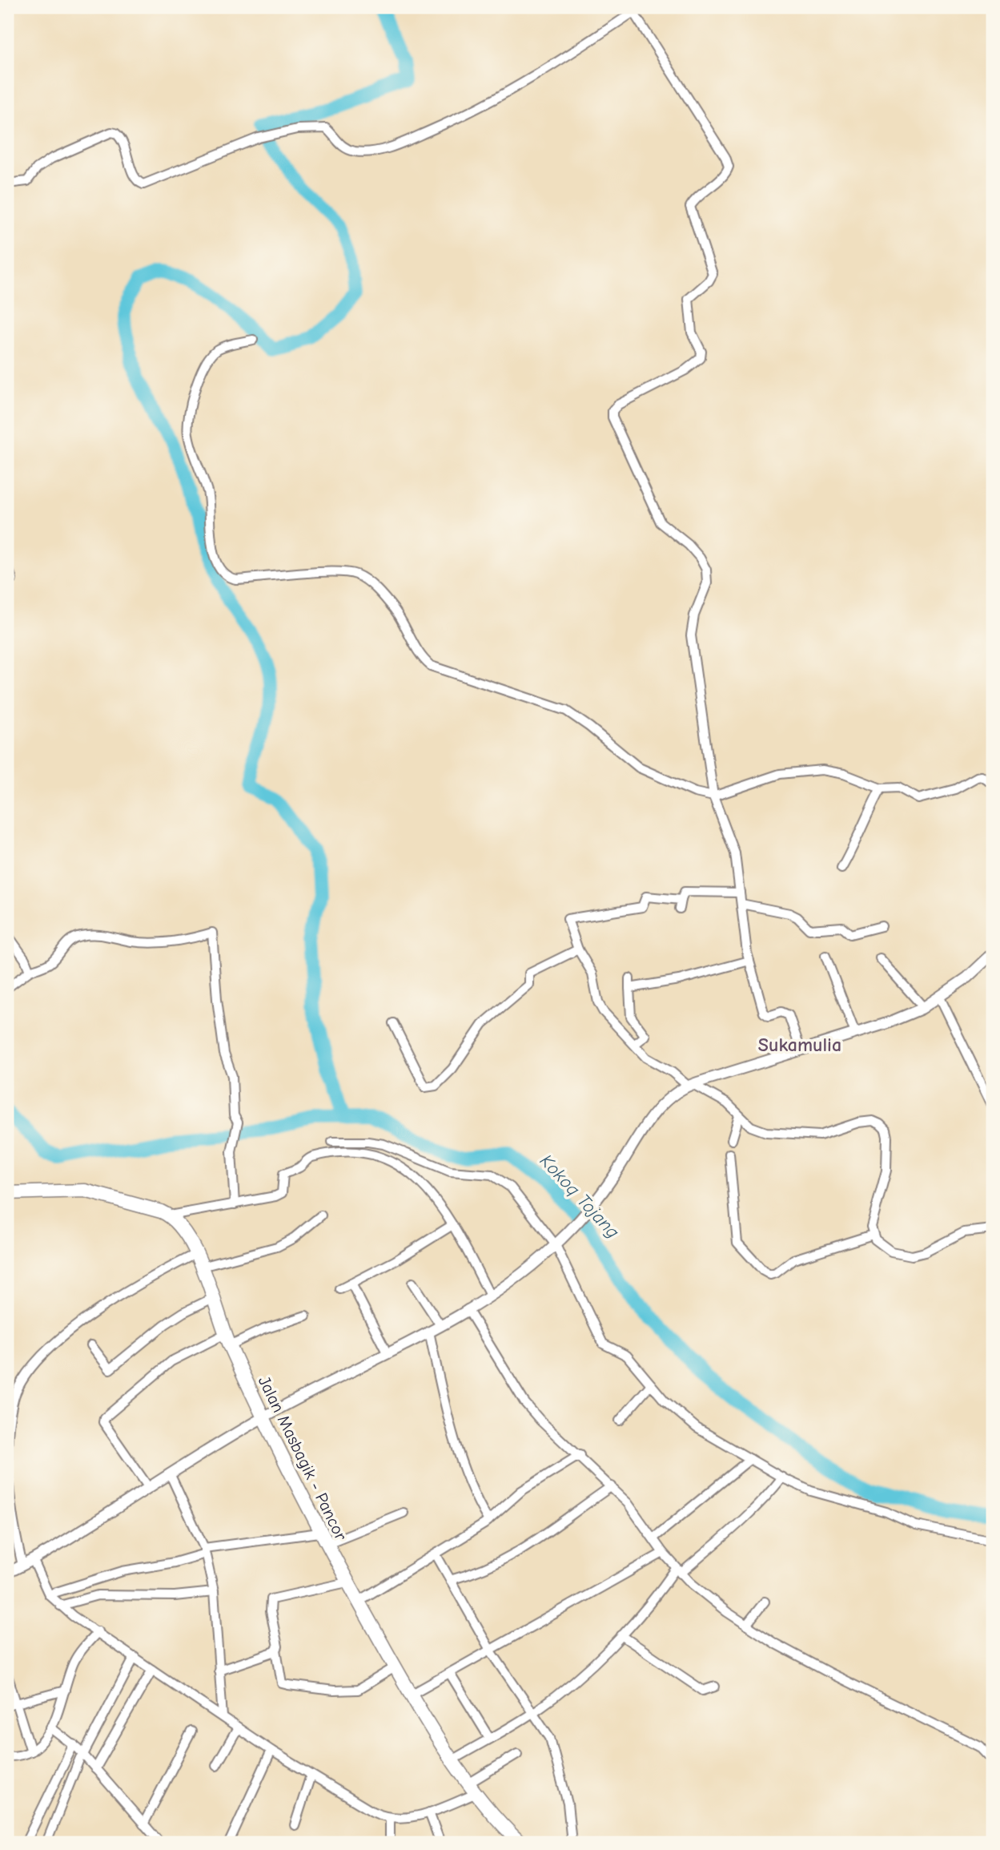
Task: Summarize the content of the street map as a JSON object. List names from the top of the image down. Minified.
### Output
{"streets":{"main road":["Jalan Masbagik - Pancor"]},"districts":["Sukamulia"],"water":["Kokoq Tojang"]}
